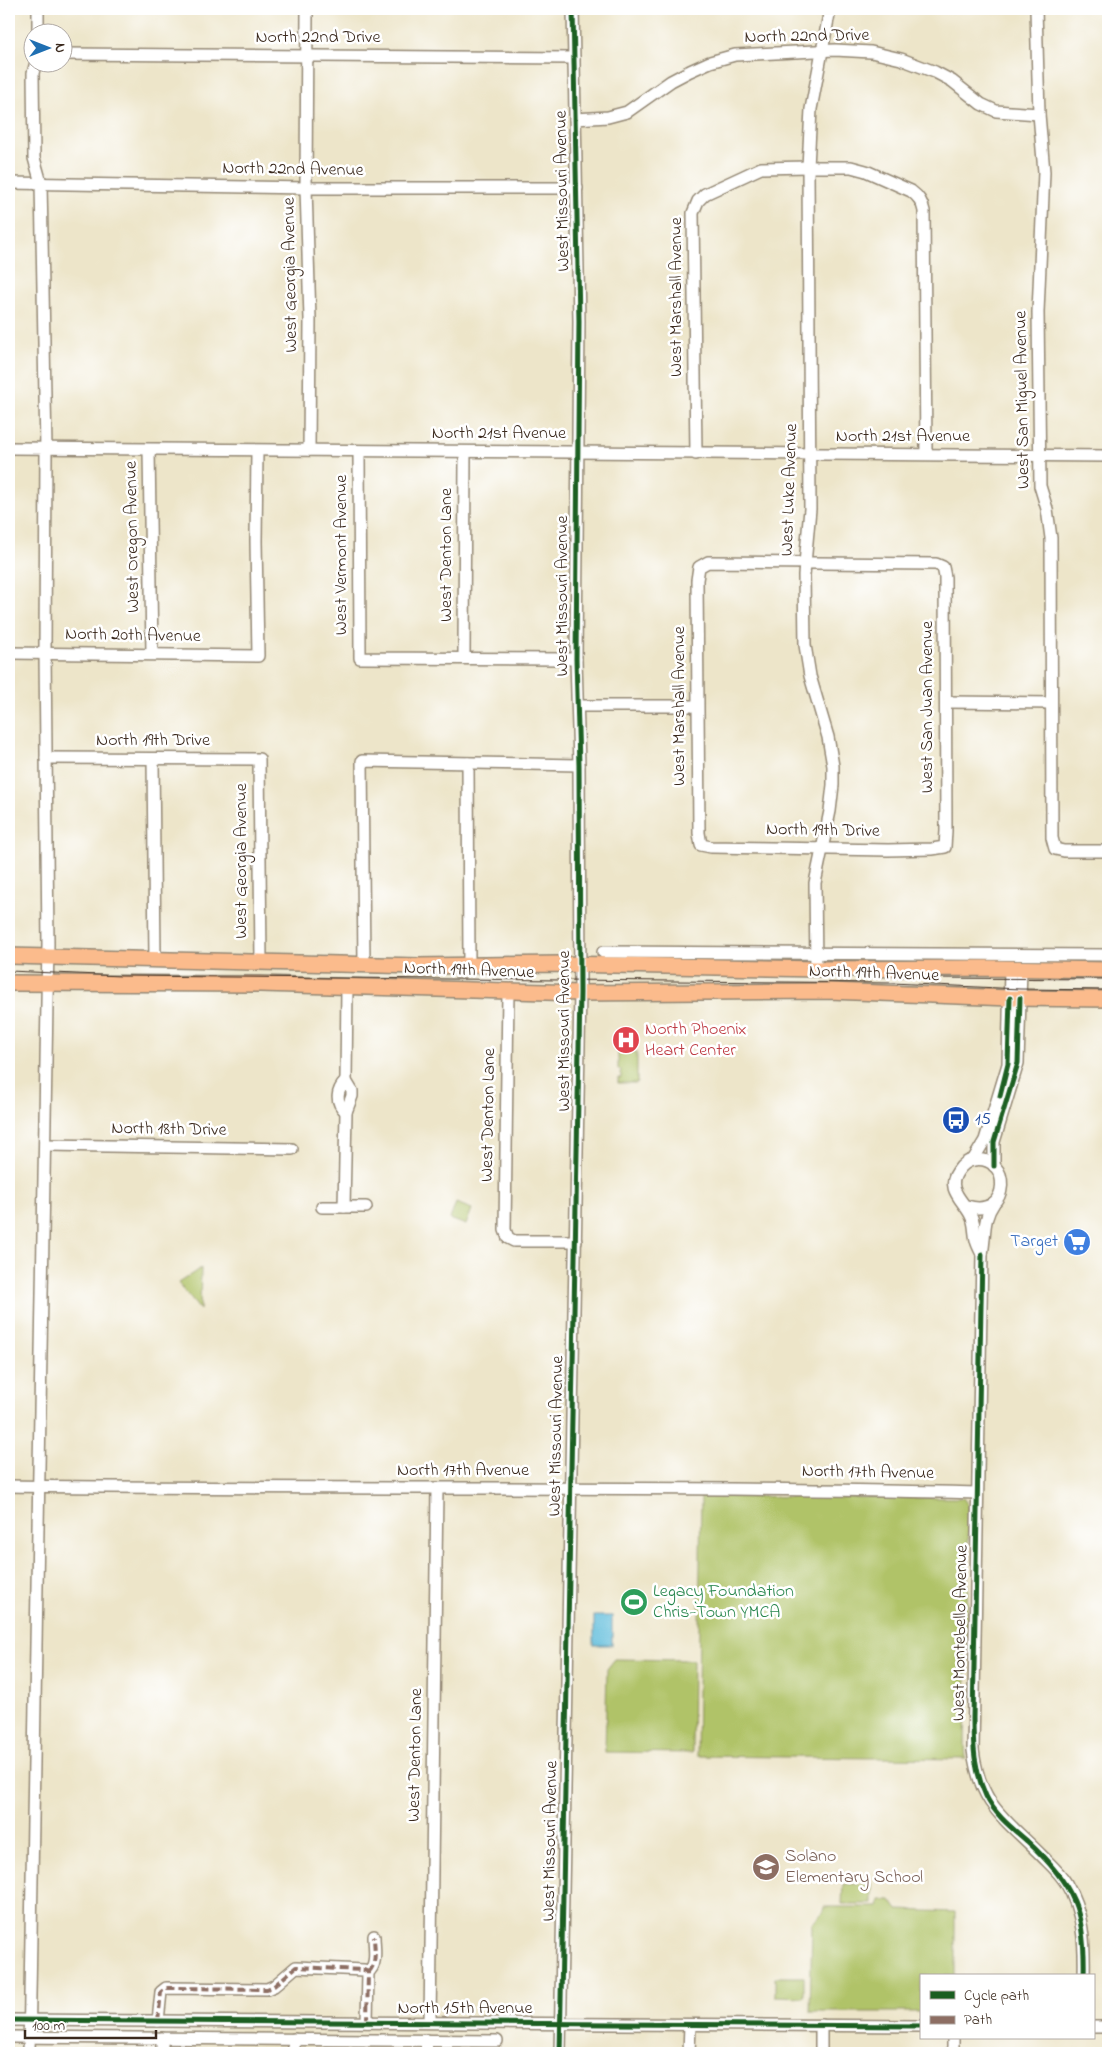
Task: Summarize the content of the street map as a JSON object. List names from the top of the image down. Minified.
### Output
{"streets":{"main road":["North 19th Avenue"],"street":["North 22nd Drive","North 22nd Avenue","West Missouri Avenue","West Georgia Avenue","West Marshall Avenue","West San Miguel Avenue","North 21st Avenue","West Luke Avenue","West Oregon Avenue","West Vermont Avenue","West Denton Lane","North 20th Avenue","West San Juan Avenue","North 19th Drive","North 18th Drive","North 17th Avenue","West Montebello Avenue","North 15th Avenue"]},"crossings":[["North 22nd Drive","West Missouri Avenue"],["North 22nd Drive","West Georgia Avenue"],["North 22nd Drive","West San Miguel Avenue"],["North 22nd Drive","West Luke Avenue"],["North 22nd Avenue","West Missouri Avenue"],["North 22nd Avenue","West Georgia Avenue"],["West Missouri Avenue","North 21st Avenue"],["West Missouri Avenue","West Denton Lane"],["West Missouri Avenue","North 19th Avenue"],["West Missouri Avenue","North 17th Avenue"],["West Missouri Avenue","North 15th Avenue"],["West Georgia Avenue","North 21st Avenue"],["West Georgia Avenue","North 19th Drive"],["West Georgia Avenue","North 19th Avenue"],["West Marshall Avenue","North 21st Avenue"],["West Marshall Avenue","West Luke Avenue"],["West Marshall Avenue","West San Juan Avenue"],["West Marshall Avenue","North 19th Drive"],["West San Miguel Avenue","North 21st Avenue"],["North 21st Avenue","West Luke Avenue"],["North 21st Avenue","West Oregon Avenue"],["North 21st Avenue","West Vermont Avenue"],["North 21st Avenue","West Denton Lane"],["North 21st Avenue","North 20th Avenue"],["West Luke Avenue","West San Juan Avenue"],["West Luke Avenue","North 19th Drive"],["West Luke Avenue","North 19th Avenue"],["West Oregon Avenue","North 20th Avenue"],["West Vermont Avenue","West Denton Lane"],["West Denton Lane","North 19th Avenue"],["West Denton Lane","North 17th Avenue"],["West Denton Lane","North 15th Avenue"],["West San Juan Avenue","North 19th Drive"],["North 17th Avenue","West Montebello Avenue"]],"places":{"hospital":["North Phoenix Heart Center"],"bus stop":["15"],"supermarket":["Target"],"sports":["Legacy Foundation Chris-Town YMCA"],"school or university":["Solano Elementary School"]},"legend":["Cycle path","Path"],"scale_bar":"100 m","north":"right"}
